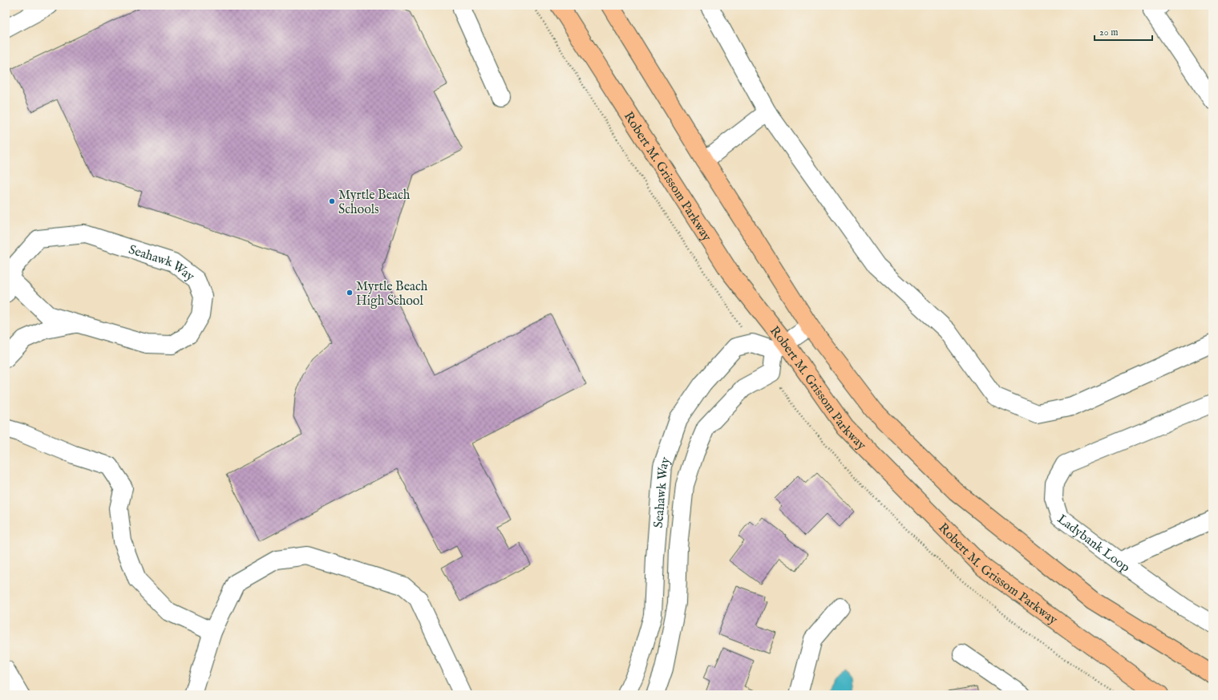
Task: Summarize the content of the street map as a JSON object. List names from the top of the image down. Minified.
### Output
{"streets":{"main road":["Robert M. Grissom Parkway"],"street":["Seahawk Way","Ladybank Loop"]},"crossings":[["Robert M. Grissom Parkway","Seahawk Way"]],"places":["Myrtle Beach Schools","Myrtle Beach High School"],"scale_bar":"20 m"}
